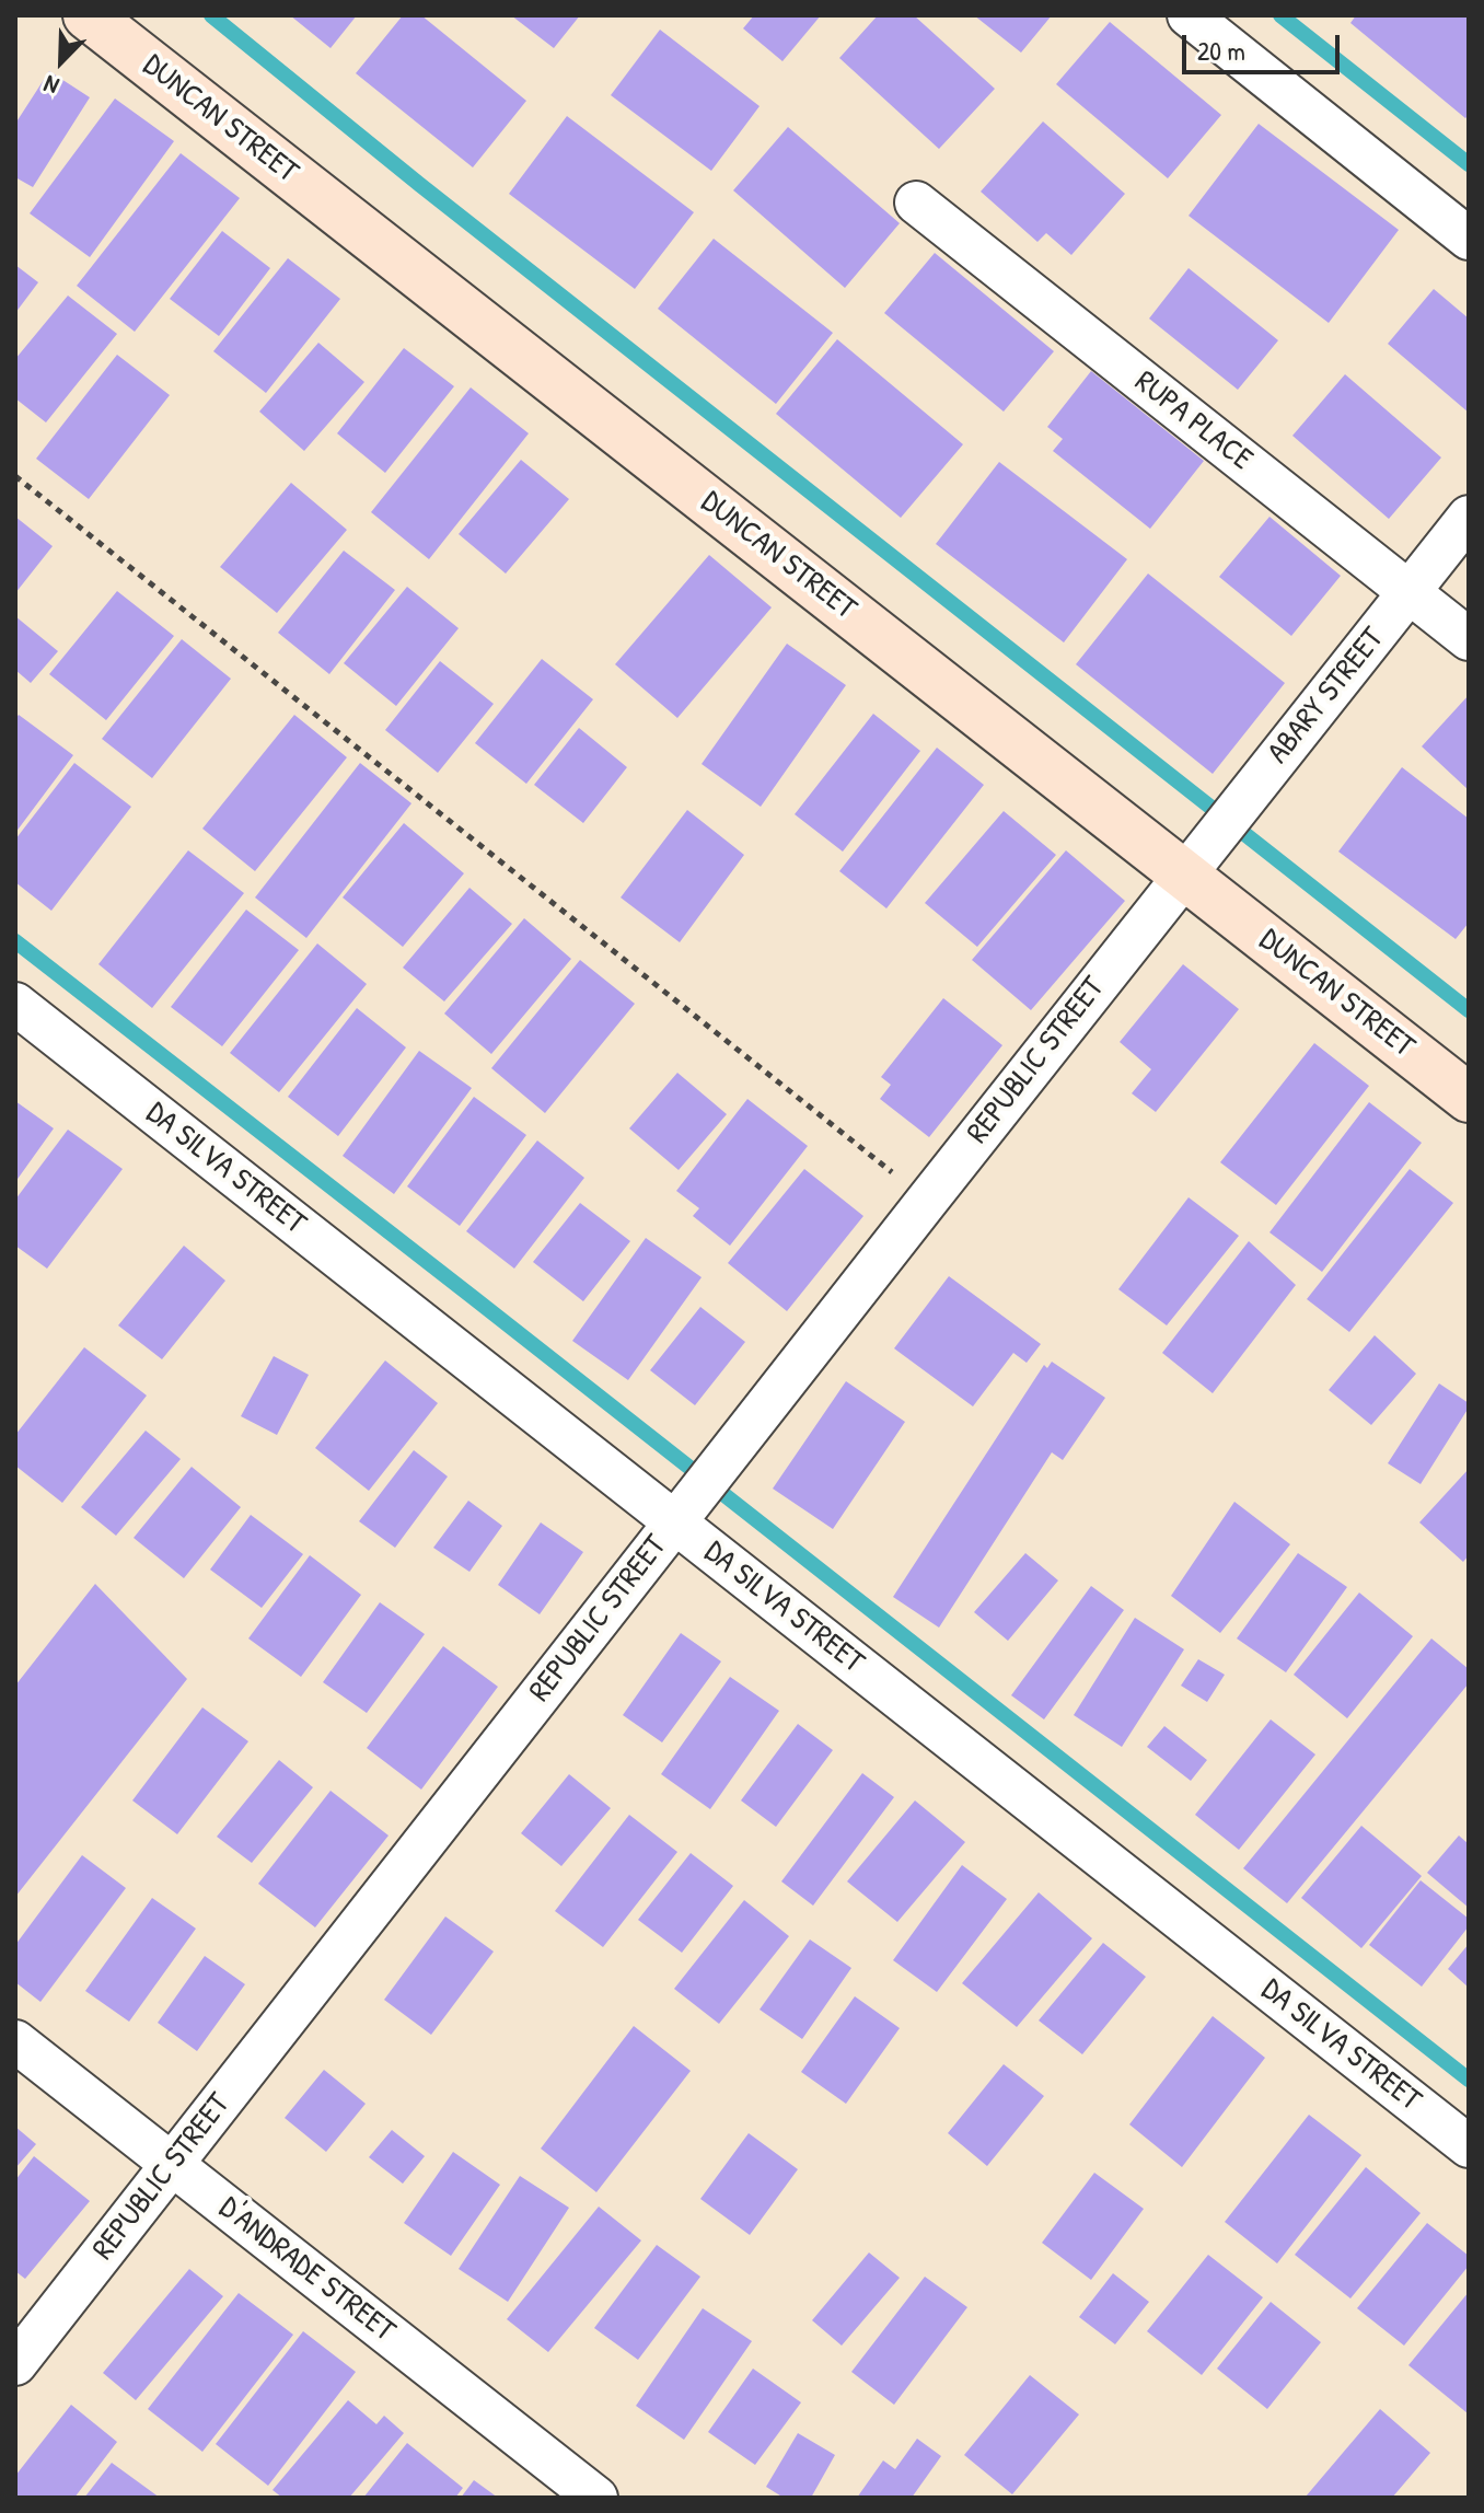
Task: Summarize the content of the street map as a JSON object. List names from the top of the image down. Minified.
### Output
{"streets":{"street":["DUNCAN STREET","RUPA PLACE","ABARY STREET","REPUBLIC STREET","DA SILVA STREET","D'ANDRADE STREET"]},"crossings":[["DUNCAN STREET","ABARY STREET"],["DUNCAN STREET","REPUBLIC STREET"],["RUPA PLACE","ABARY STREET"],["ABARY STREET","REPUBLIC STREET"],["REPUBLIC STREET","DA SILVA STREET"],["REPUBLIC STREET","D'ANDRADE STREET"]],"scale_bar":"20 m","north":"bottom left"}
